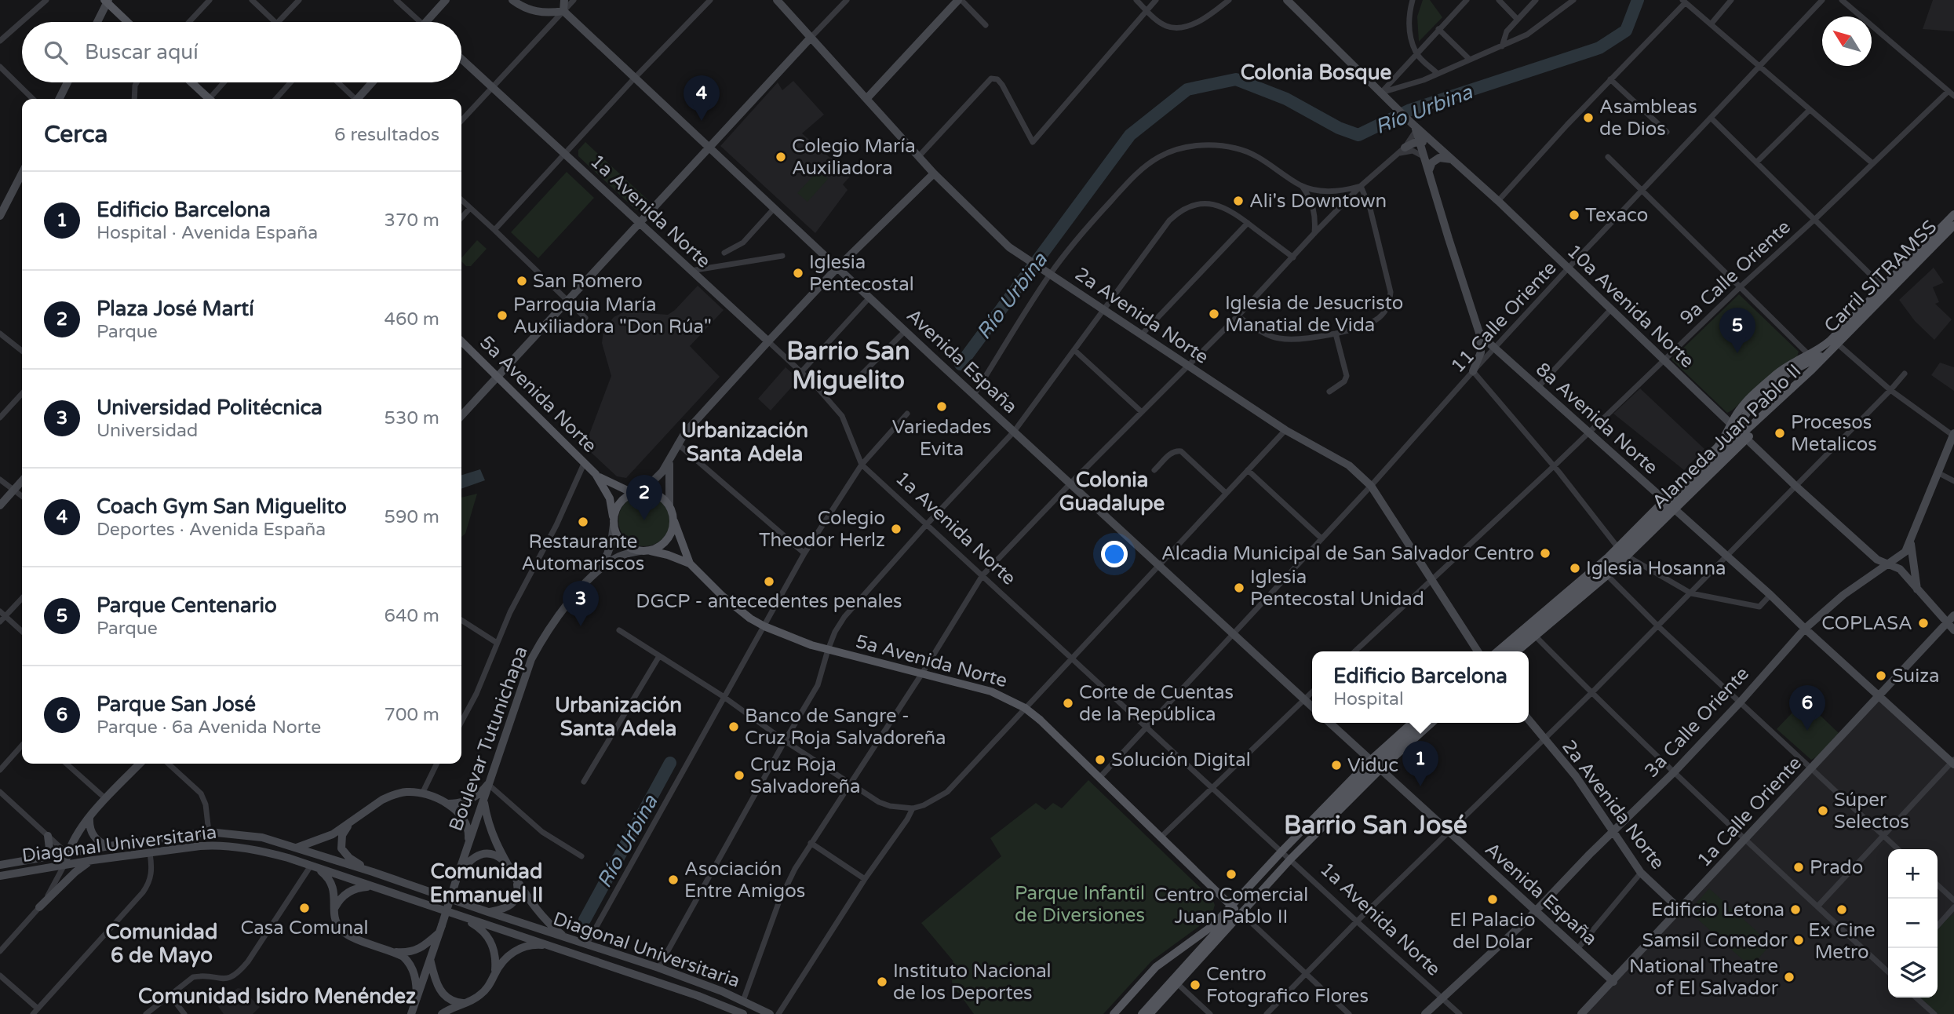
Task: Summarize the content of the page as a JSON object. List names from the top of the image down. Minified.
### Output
{"streets":{"main road":["1a Avenida Norte","Carril SITRAMSS","10a Avenida Norte","2a Avenida Norte","Avenida España","5a Avenida Norte","8a Avenida Norte","Alameda Juan Pablo II","3a Calle Oriente","Boulevar Tutunichapa","1a Calle Oriente","Diagonal Universitaria"],"street":["9a Calle Oriente","11 Calle Oriente"]},"crossings":[["1a Avenida Norte","11 Calle Oriente"],["1a Avenida Norte","3a Calle Oriente"],["9a Calle Oriente","10a Avenida Norte"],["9a Calle Oriente","2a Avenida Norte"],["9a Calle Oriente","8a Avenida Norte"],["Carril SITRAMSS","10a Avenida Norte"],["Carril SITRAMSS","8a Avenida Norte"],["Carril SITRAMSS","Alameda Juan Pablo II"],["10a Avenida Norte","11 Calle Oriente"],["10a Avenida Norte","8a Avenida Norte"],["10a Avenida Norte","Alameda Juan Pablo II"],["10a Avenida Norte","3a Calle Oriente"],["10a Avenida Norte","1a Calle Oriente"],["2a Avenida Norte","11 Calle Oriente"],["2a Avenida Norte","3a Calle Oriente"],["2a Avenida Norte","1a Calle Oriente"],["11 Calle Oriente","Avenida España"],["11 Calle Oriente","5a Avenida Norte"],["11 Calle Oriente","8a Avenida Norte"],["Avenida España","3a Calle Oriente"],["Avenida España","1a Calle Oriente"],["5a Avenida Norte","Boulevar Tutunichapa"],["8a Avenida Norte","Alameda Juan Pablo II"],["8a Avenida Norte","3a Calle Oriente"],["8a Avenida Norte","1a Calle Oriente"]],"districts":["Colonia Bosque","Barrio San Miguelito","Urbanización Santa Adela","Colonia Guadalupe","Urbanización Santa Adela","Barrio San José","Comunidad Enmanuel II","Comunidad 6 de Mayo","Comunidad Isidro Menéndez"],"water":["Río Urbina"],"parks":["Parque Infantil de Diversiones"],"places":["Asambleas de Dios","Colegio María Auxiliadora","Ali's Downtown","Texaco","Iglesia Pentecostal","San Romero","Iglesia de Jesucristo Manatial de Vida","Parroquia María Auxiliadora \"Don Rúa\"","Variedades Evita","Procesos Metalicos","Restaurante Automariscos","Colegio Theodor Herlz","Alcadia Municipal de San Salvador Centro","Iglesia Hosanna","DGCP - antecedentes penales","Iglesia Pentecostal Unidad","COPLASA","Suiza","Corte de Cuentas de la República","Banco de Sangre - Cruz Roja Salvadoreña","Solución Digital","Viduc","Cruz Roja Salvadoreña","Súper Selectos","Prado","Centro Comercial Juan Pablo II","Asociación Entre Amigos","El Palacio del Dolar","Casa Comunal","Edificio Letona","Ex Cine Metro","Samsil Comedor","National Theatre of El Salvador","Instituto Nacional de los Deportes","Centro Fotografico Flores"],"north":"top left","page":{"search":"Buscar aquí","pins":["4","5","2","3","6","1"],"heading":["Cerca","6 resultados"],"list":[{"mark":"1","name":"Edificio Barcelona","note":"Hospital · Avenida España","value":"370 m"},{"mark":"2","name":"Plaza José Martí","note":"Parque","value":"460 m"},{"mark":"3","name":"Universidad Politécnica","note":"Universidad","value":"530 m"},{"mark":"4","name":"Coach Gym San Miguelito","note":"Deportes · Avenida España","value":"590 m"},{"mark":"5","name":"Parque Centenario","note":"Parque","value":"640 m"},{"mark":"6","name":"Parque San José","note":"Parque · 6a Avenida Norte","value":"700 m"}],"popup":["Edificio Barcelona","Hospital"],"map_buttons":["+","−"]}}
